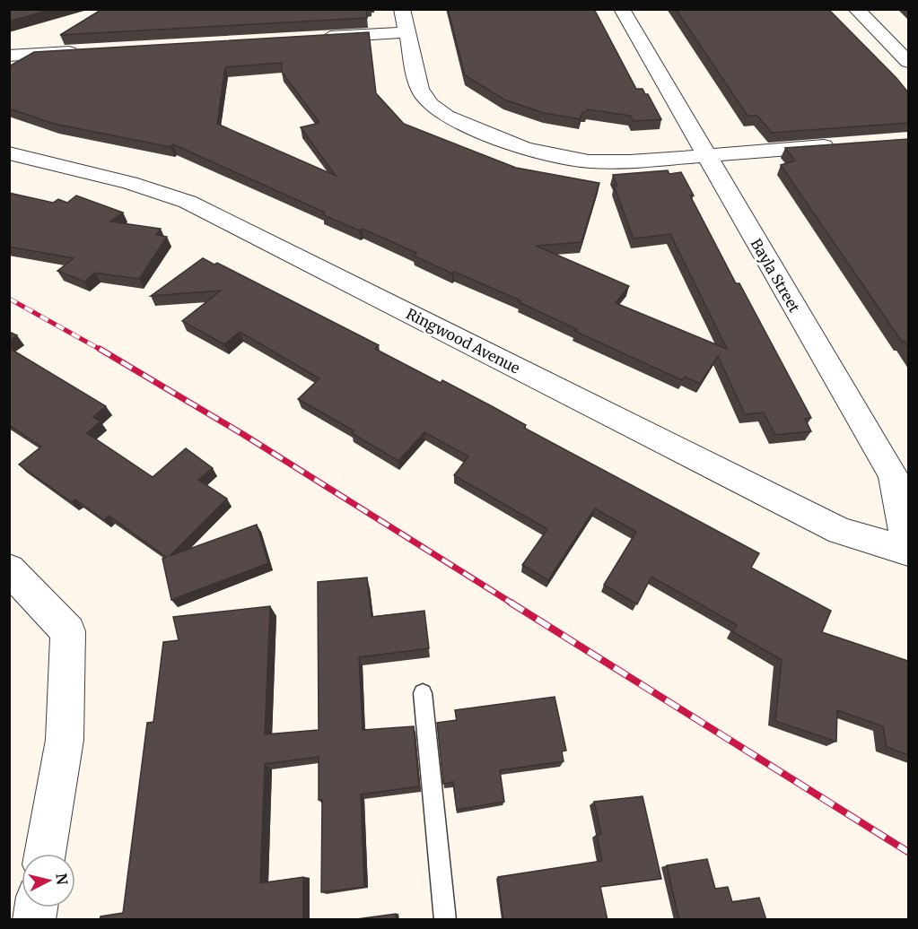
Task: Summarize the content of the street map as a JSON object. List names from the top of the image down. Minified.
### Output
{"streets":{"street":["Bayla Street","Ringwood Avenue"]},"crossings":[["Bayla Street","Ringwood Avenue"]],"north":"right"}
